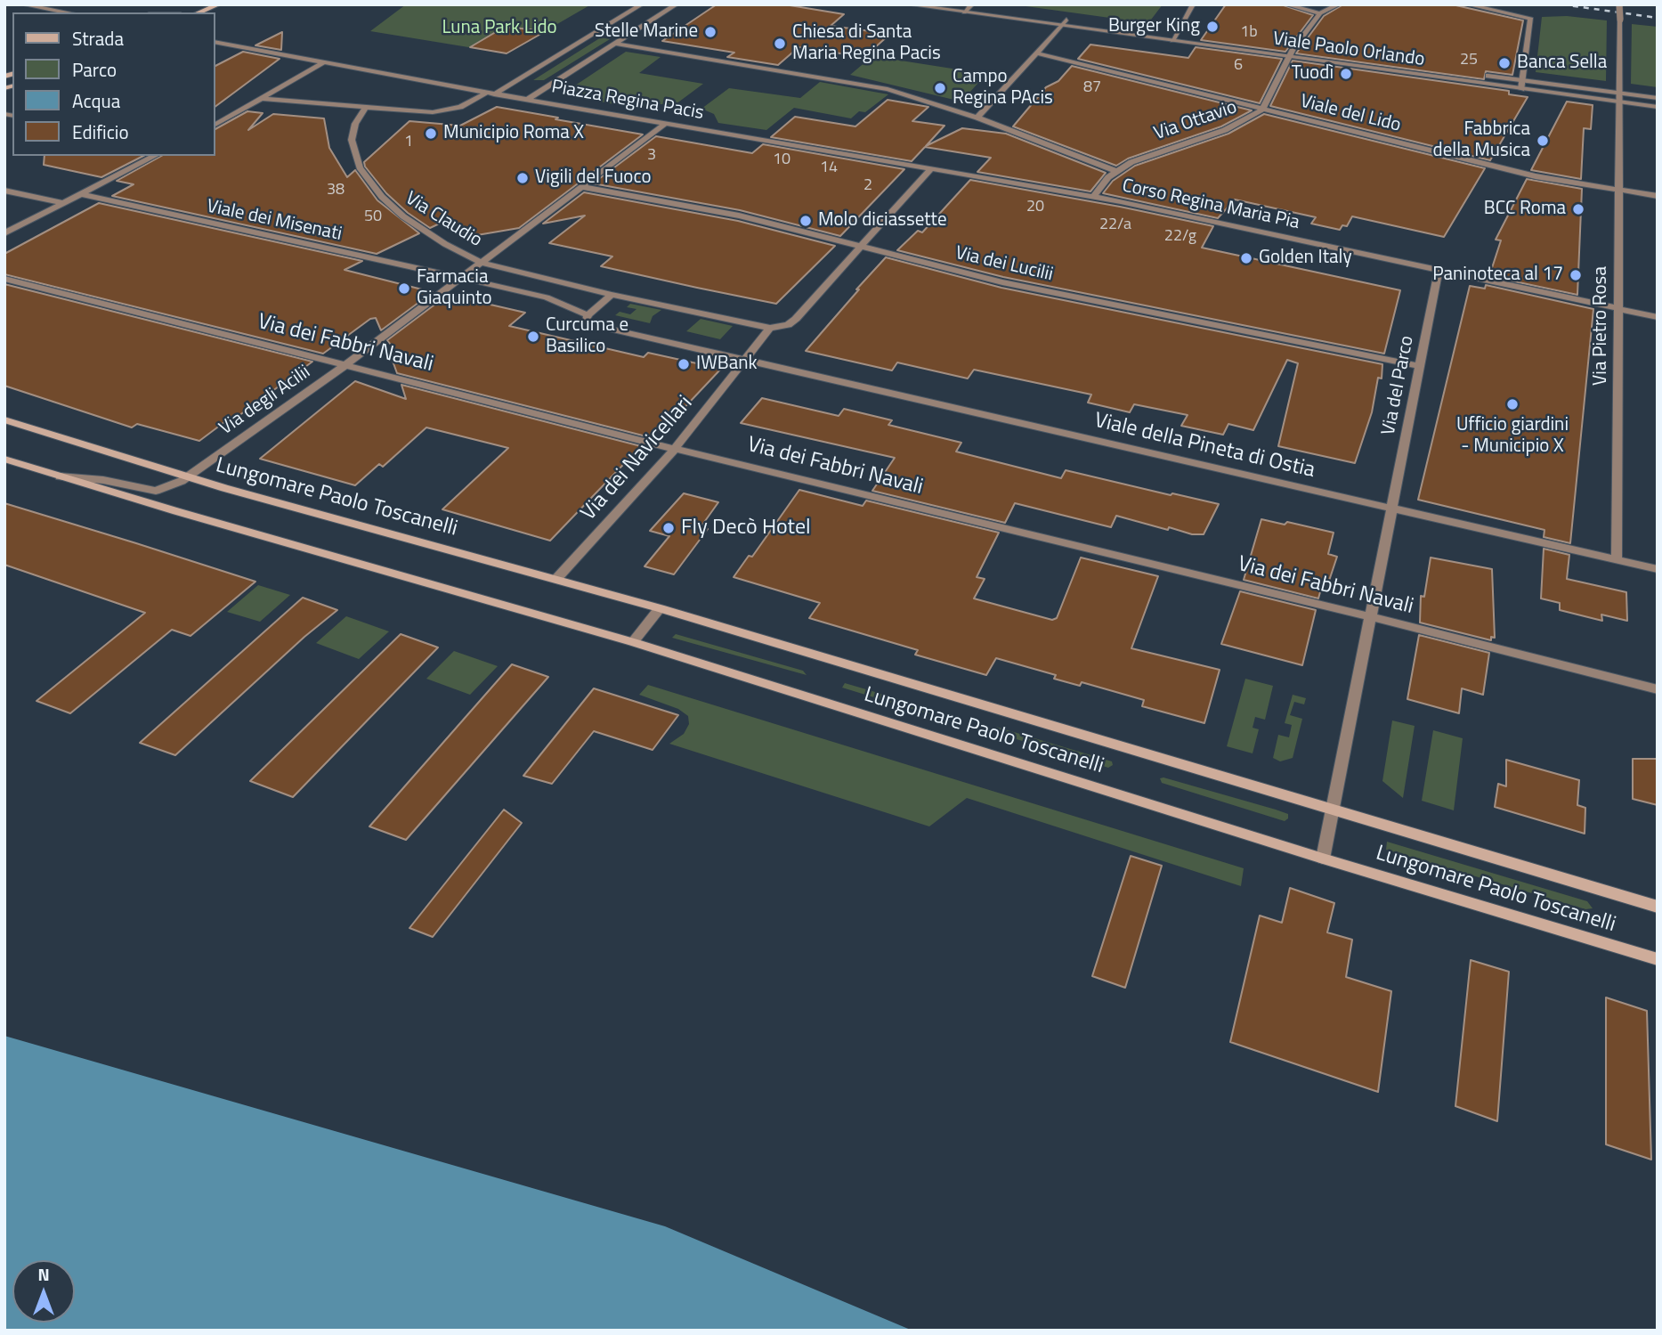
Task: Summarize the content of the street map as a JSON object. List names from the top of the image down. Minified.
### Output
{"streets":{"main road":["Lungomare Paolo Toscanelli"],"street":["Viale Paolo Orlando","Piazza Regina Pacis","Viale del Lido","Via Ottavio","Corso Regina Maria Pia","Via Claudio","Viale dei Misenati","Via dei Lucilii","Via Pietro Rosa","Via dei Fabbri Navali","Via del Parco","Via degli Acilii","Viale della Pineta di Ostia","Via dei Navicellari"]},"crossings":[["Viale Paolo Orlando","Via Ottavio"],["Viale Paolo Orlando","Via Pietro Rosa"],["Piazza Regina Pacis","Corso Regina Maria Pia"],["Piazza Regina Pacis","Via degli Acilii"],["Viale del Lido","Via Ottavio"],["Viale del Lido","Via Pietro Rosa"],["Via Ottavio","Corso Regina Maria Pia"],["Corso Regina Maria Pia","Via Pietro Rosa"],["Corso Regina Maria Pia","Via del Parco"],["Via Claudio","Via degli Acilii"],["Via Claudio","Via dei Navicellari"],["Viale dei Misenati","Via degli Acilii"],["Viale dei Misenati","Viale della Pineta di Ostia"],["Via dei Lucilii","Via del Parco"],["Via dei Lucilii","Via degli Acilii"],["Via Pietro Rosa","Viale della Pineta di Ostia"],["Via dei Fabbri Navali","Via del Parco"],["Via dei Fabbri Navali","Via degli Acilii"],["Via dei Fabbri Navali","Via dei Navicellari"],["Via del Parco","Viale della Pineta di Ostia"],["Via del Parco","Lungomare Paolo Toscanelli"],["Via degli Acilii","Lungomare Paolo Toscanelli"],["Viale della Pineta di Ostia","Via dei Navicellari"],["Via dei Navicellari","Lungomare Paolo Toscanelli"]],"parks":["Luna Park Lido"],"places":["Burger King","Stelle Marine","Chiesa di Santa Maria Regina Pacis","Banca Sella","Tuodì","Campo Regina PAcis","Municipio Roma X","Fabbrica della Musica","Vigili del Fuoco","BCC Roma","Molo diciassette","Golden Italy","Paninoteca al 17","Farmacia Giaquinto","Curcuma e Basilico","IWBank","Ufficio giardini - Municipio X","Fly Decò Hotel"],"house_numbers":["1b","25","6","87","1","3","10","14","2","38","20","50","22/a","22/g"],"legend":["Strada","Parco","Acqua","Edificio"],"north":"top"}
